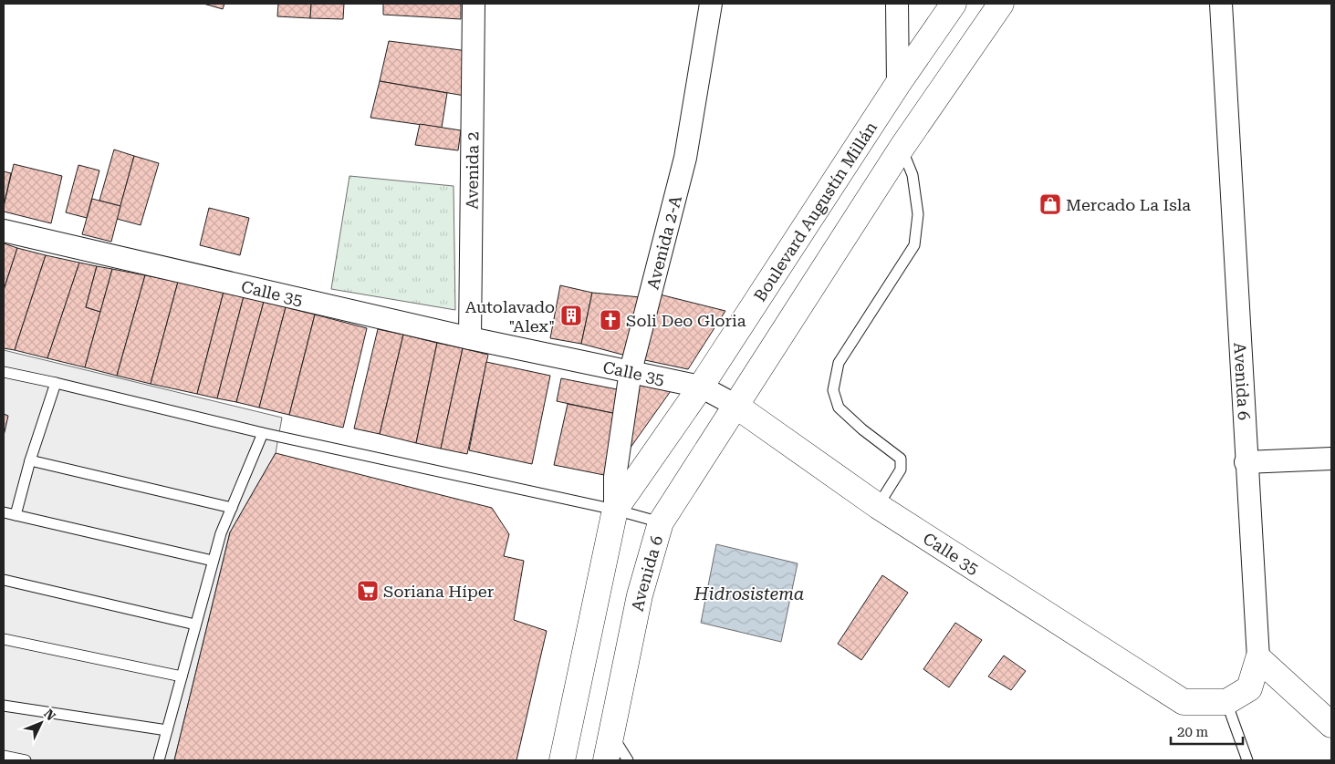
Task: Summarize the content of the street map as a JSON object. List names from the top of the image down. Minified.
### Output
{"streets":{"street":["Avenida 2","Boulevard Augustín Millán","Avenida 2-A","Calle 35","Avenida 6"]},"crossings":[["Avenida 2","Calle 35"],["Boulevard Augustín Millán","Avenida 2-A"],["Boulevard Augustín Millán","Calle 35"],["Avenida 2-A","Calle 35"],["Calle 35","Avenida 6"]],"water":["Hidrosistema"],"places":{"shop":["Mercado La Isla"],"building":["Autolavado \"Alex\""],"church":["Soli Deo Gloria"],"supermarket":["Soriana Híper"]},"scale_bar":"20 m","north":"top right"}
